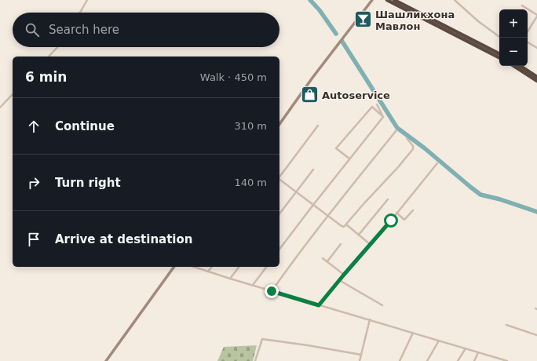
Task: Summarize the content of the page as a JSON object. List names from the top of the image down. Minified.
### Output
{"places":{"bar":["Шашликхона Мавлон"],"shop":["Autoservice"]},"page":{"map_buttons":["+","−"],"search":"Search here","heading":["6 min","Walk · 450 m"],"list":[["Continue","310 m"],["Turn right","140 m"],"Arrive at destination"]}}
